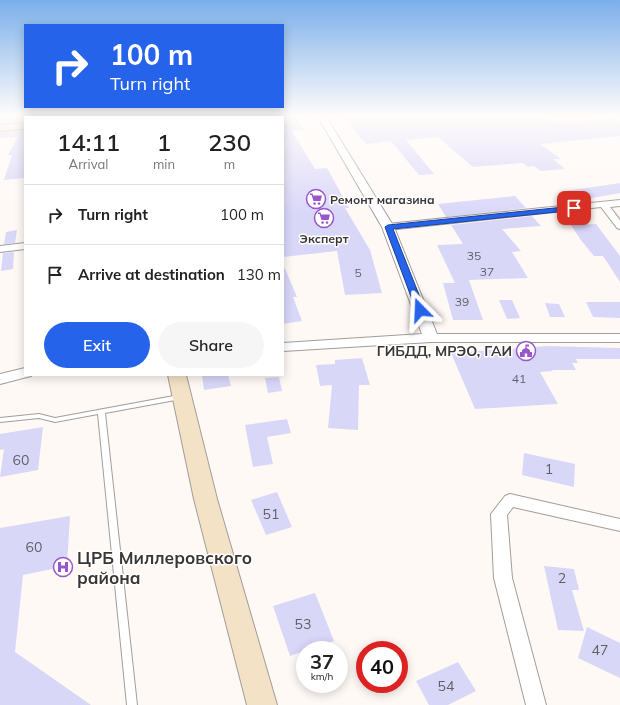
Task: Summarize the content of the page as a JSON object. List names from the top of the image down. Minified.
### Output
{"places":{"supermarket":["Ремонт магазина","Эксперт"],"public building":["ГИБДД, МРЭО, ГАИ"],"hospital":["ЦРБ Миллеровского района"]},"house_numbers":["35","37","5","39","41","60","1","51","60","2","53","47","54"],"page":{"turn":["100 m","Turn right"],"eta":["14:11","Arrival","1","min","230","m"],"list":[{"name":"Turn right","value":"100 m"},{"name":"Arrive at destination","value":"130 m"}],"buttons":["Exit","Share"],"speed":"37 km/h","limit":"40"}}
